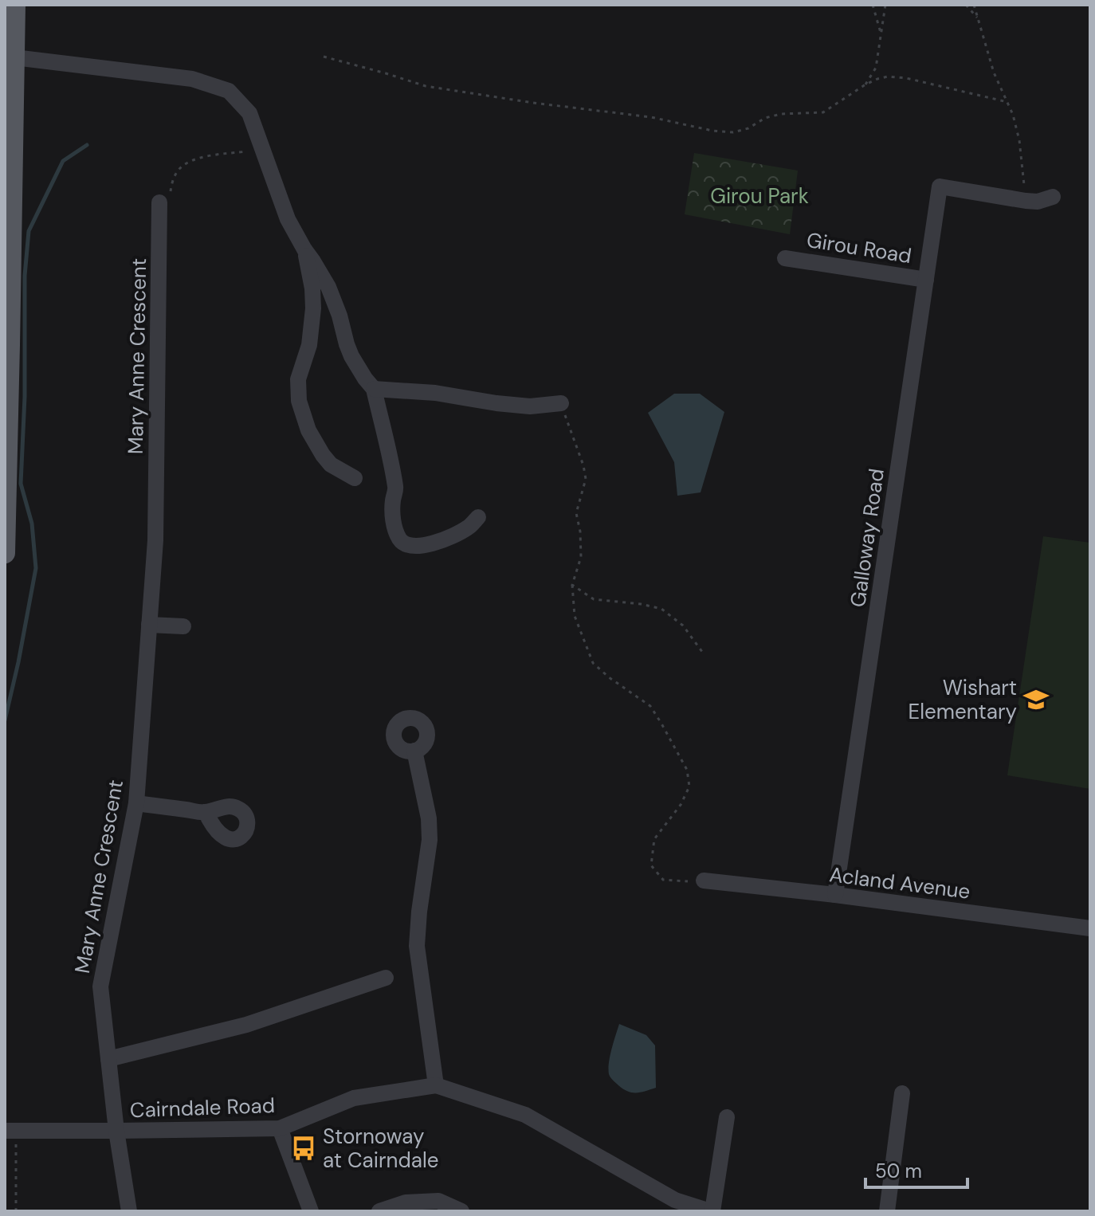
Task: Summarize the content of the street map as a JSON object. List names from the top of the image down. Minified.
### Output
{"streets":{"street":["Girou Road","Mary Anne Crescent","Galloway Road","Acland Avenue","Cairndale Road"]},"crossings":[["Girou Road","Galloway Road"],["Mary Anne Crescent","Cairndale Road"],["Galloway Road","Acland Avenue"]],"parks":["Girou Park"],"places":{"school or university":["Wishart Elementary"],"bus stop":["Stornoway at Cairndale"]},"scale_bar":"50 m"}
